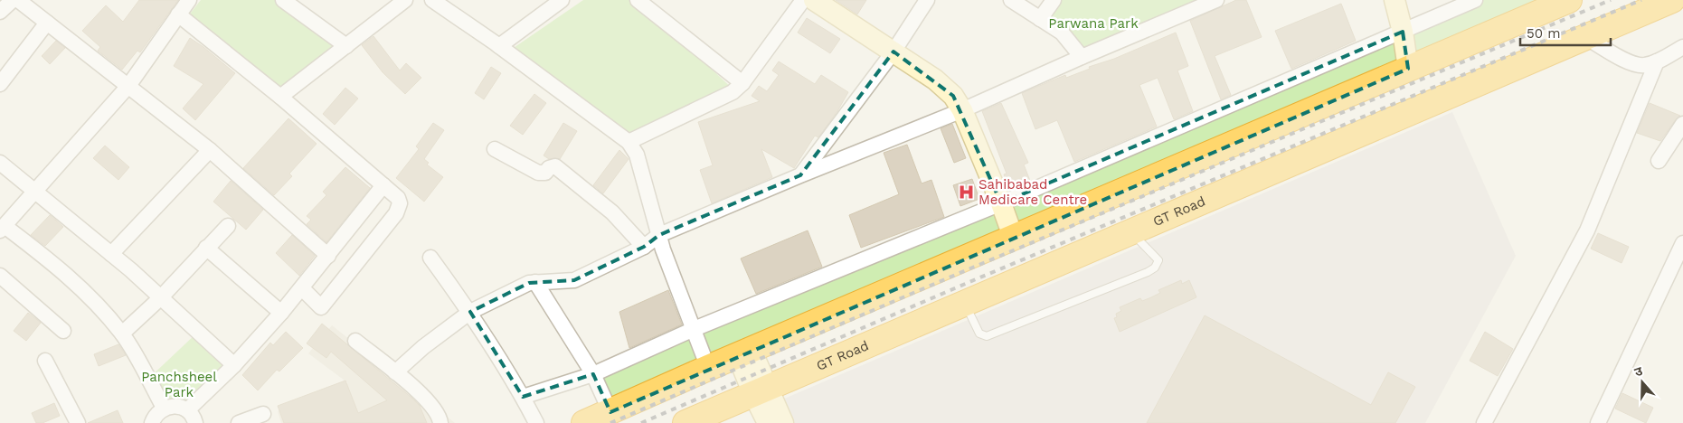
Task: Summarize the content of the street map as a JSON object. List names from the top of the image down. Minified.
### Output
{"streets":{"highway":["GT Road"]},"parks":["Parwana Park","Panchsheel Park"],"places":{"hospital":["Sahibabad Medicare Centre"]},"scale_bar":"50 m","north":"top"}
